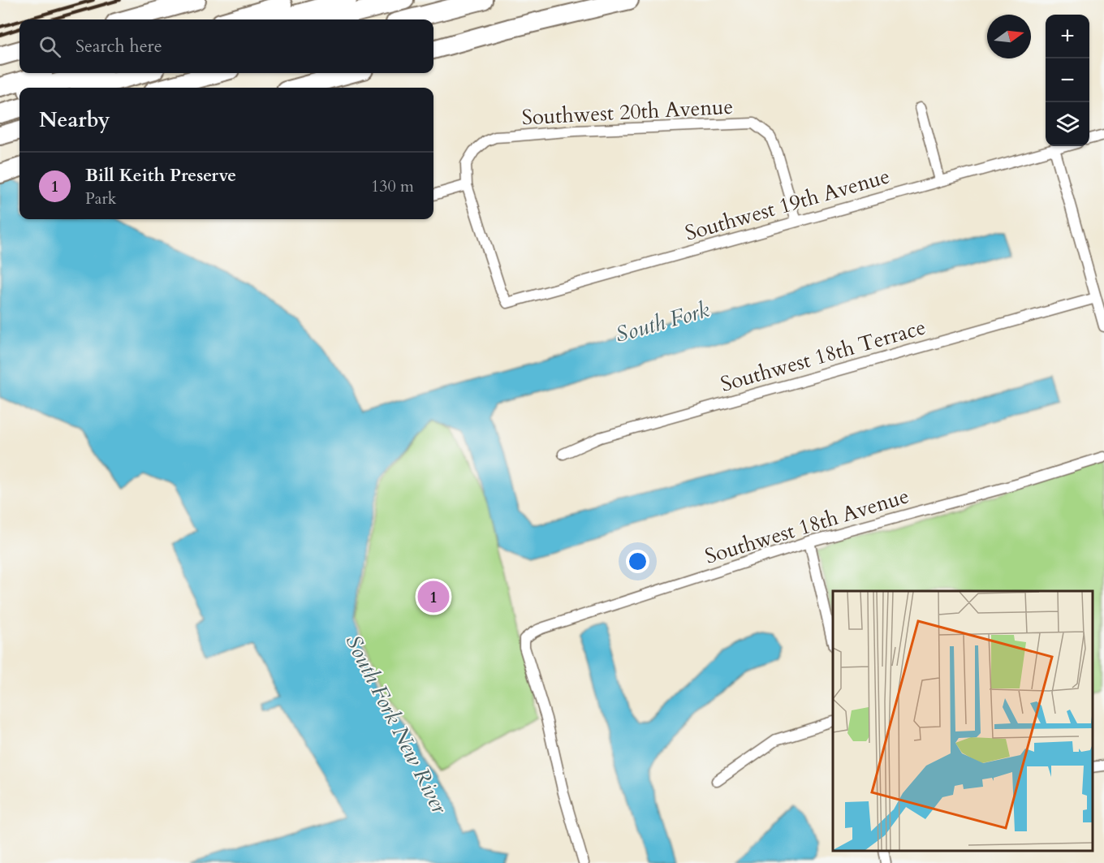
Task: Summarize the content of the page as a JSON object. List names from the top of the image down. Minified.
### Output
{"streets":{"street":["Southwest 20th Avenue","Southwest 19th Avenue","Southwest 18th Terrace","Southwest 18th Avenue"]},"crossings":[["Southwest 20th Avenue","Southwest 19th Avenue"]],"water":["South Fork","South Fork New River"],"north":"right","page":{"map_buttons":["+","−"],"search":"Search here","heading":"Nearby","list":[{"mark":"1","name":"Bill Keith Preserve","note":"Park","value":"130 m"}],"pins":"1"}}
